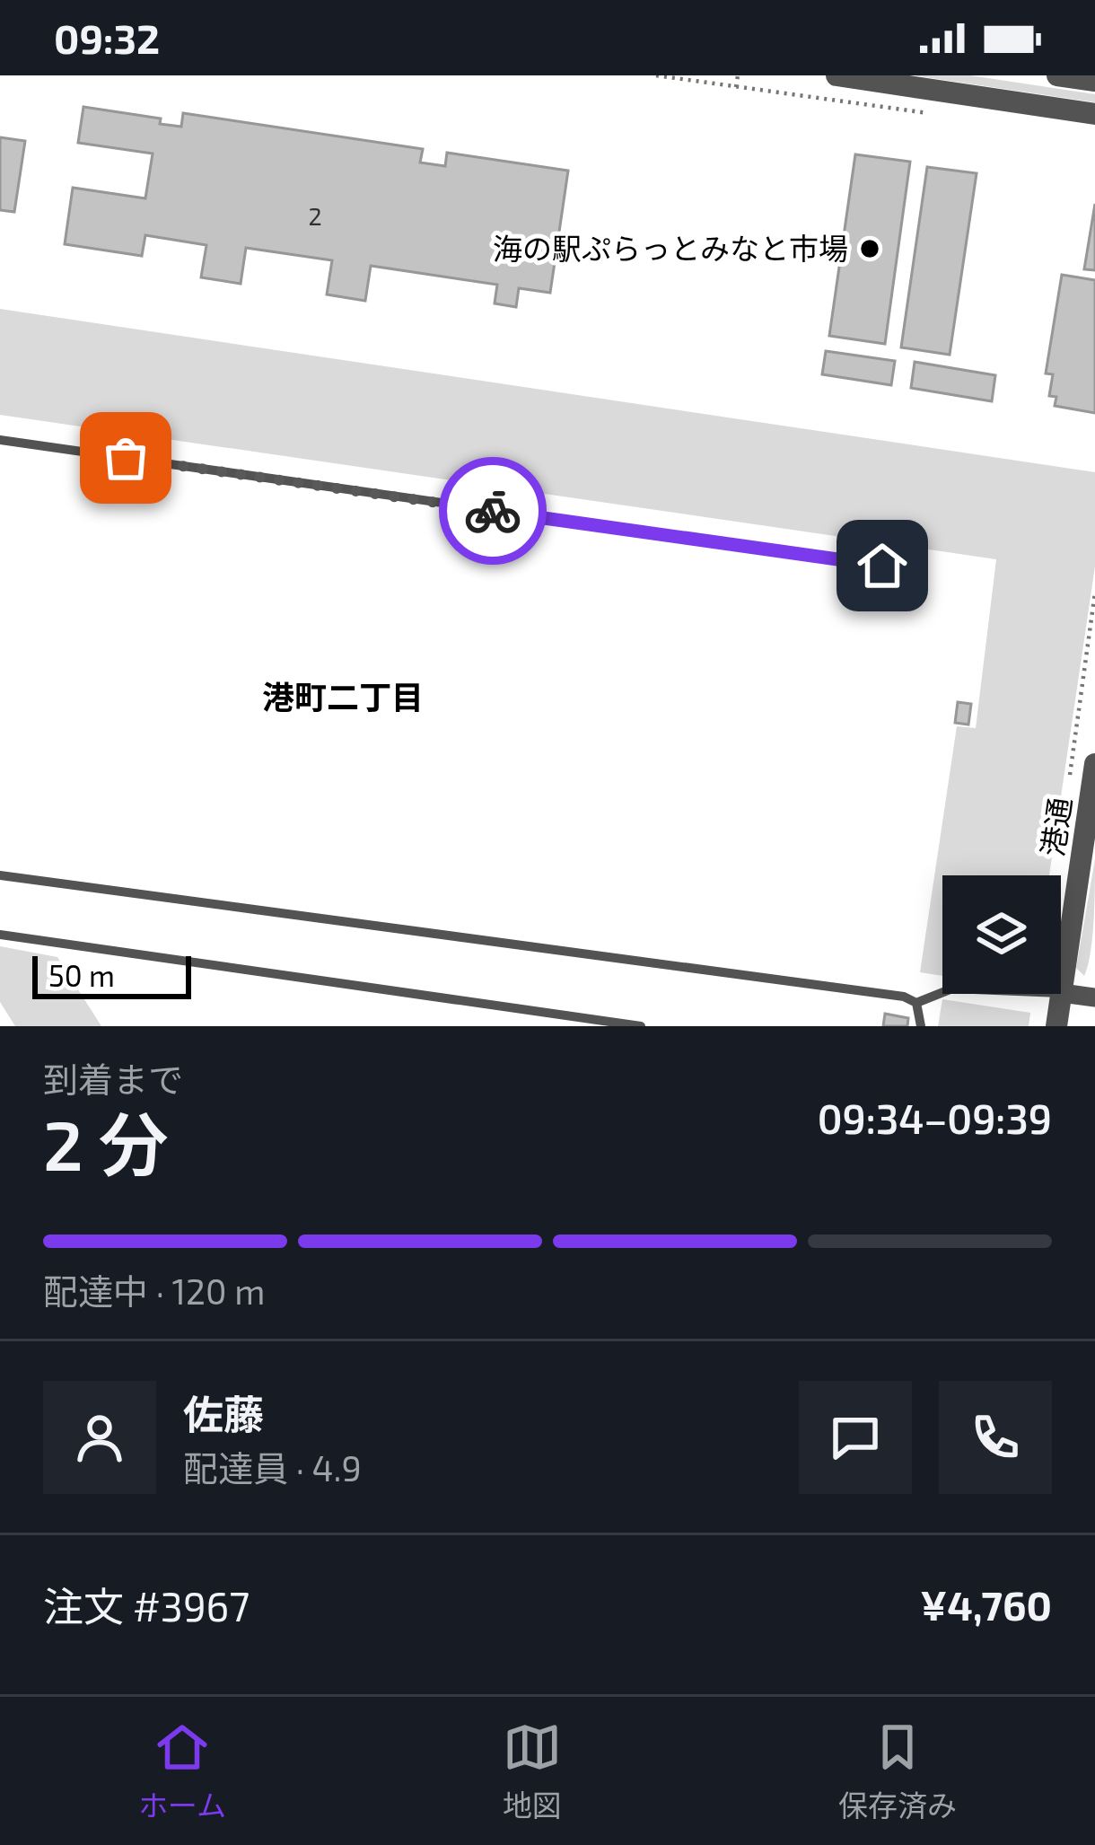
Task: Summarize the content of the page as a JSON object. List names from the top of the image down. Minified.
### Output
{"streets":{"street":["港通"]},"districts":["港町二丁目"],"places":["海の駅ぷらっとみなと市場"],"house_numbers":["2"],"scale_bar":"50 m","page":{"status":"09:32","scale":"50 m","heading":["2 分","到着まで","09:34–09:39"],"panel":["佐藤","配達員 · 4.9","注文 #3967","¥4,760"],"bar":"配達中 · 120 m","tabs":["ホーム","地図","保存済み"]}}
